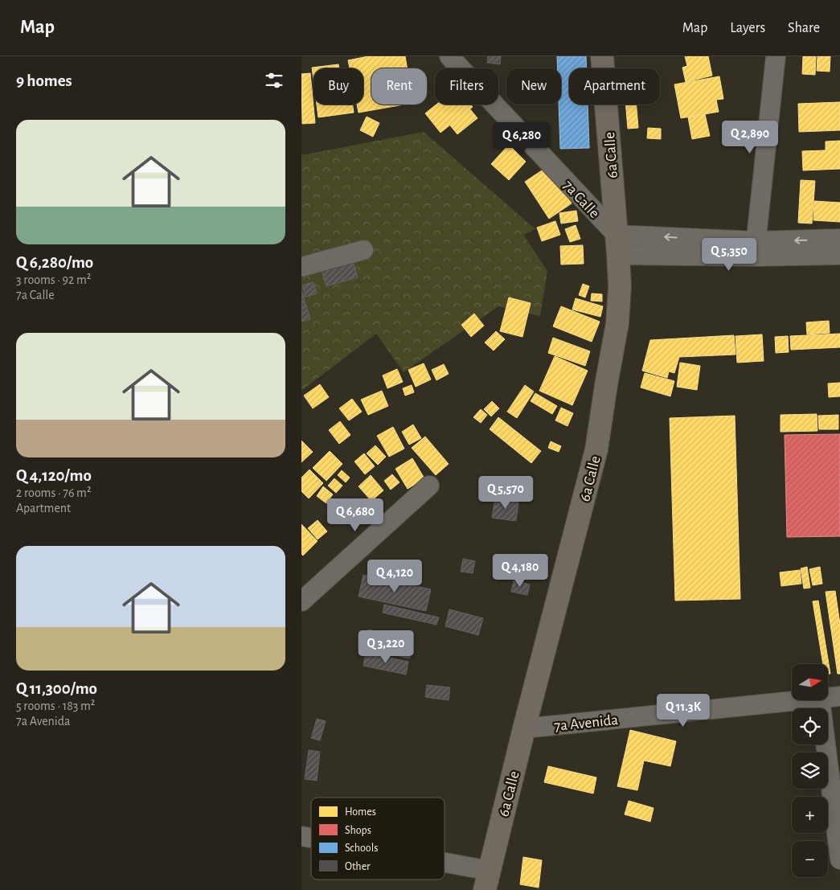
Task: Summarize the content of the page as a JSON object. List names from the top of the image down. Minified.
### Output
{"streets":{"main road":["6a Calle"],"street":["7a Calle","7a Avenida"]},"crossings":[["6a Calle","7a Calle"],["6a Calle","7a Avenida"]],"legend":["Homes","Shops","Schools","Other"],"north":"right","page":{"header":"Map","nav":["Map","Layers","Share"],"heading":"9 homes","chip":["Buy","Rent","Filters","New","Apartment"],"list":[{"name":"Q 6,280/mo","note":"3 rooms · 92 m² · 7a Calle"},{"name":"Q 4,120/mo","note":"2 rooms · 76 m² · Apartment"},{"name":"Q 11,300/mo","note":"5 rooms · 183 m² · 7a Avenida"}],"price":["Q 2,890","Q 6,280","Q 5,350","Q 5,570","Q 6,680","Q 4,180","Q 4,120","Q 3,220","Q 11.3K"],"map_buttons":["+","−"]}}
